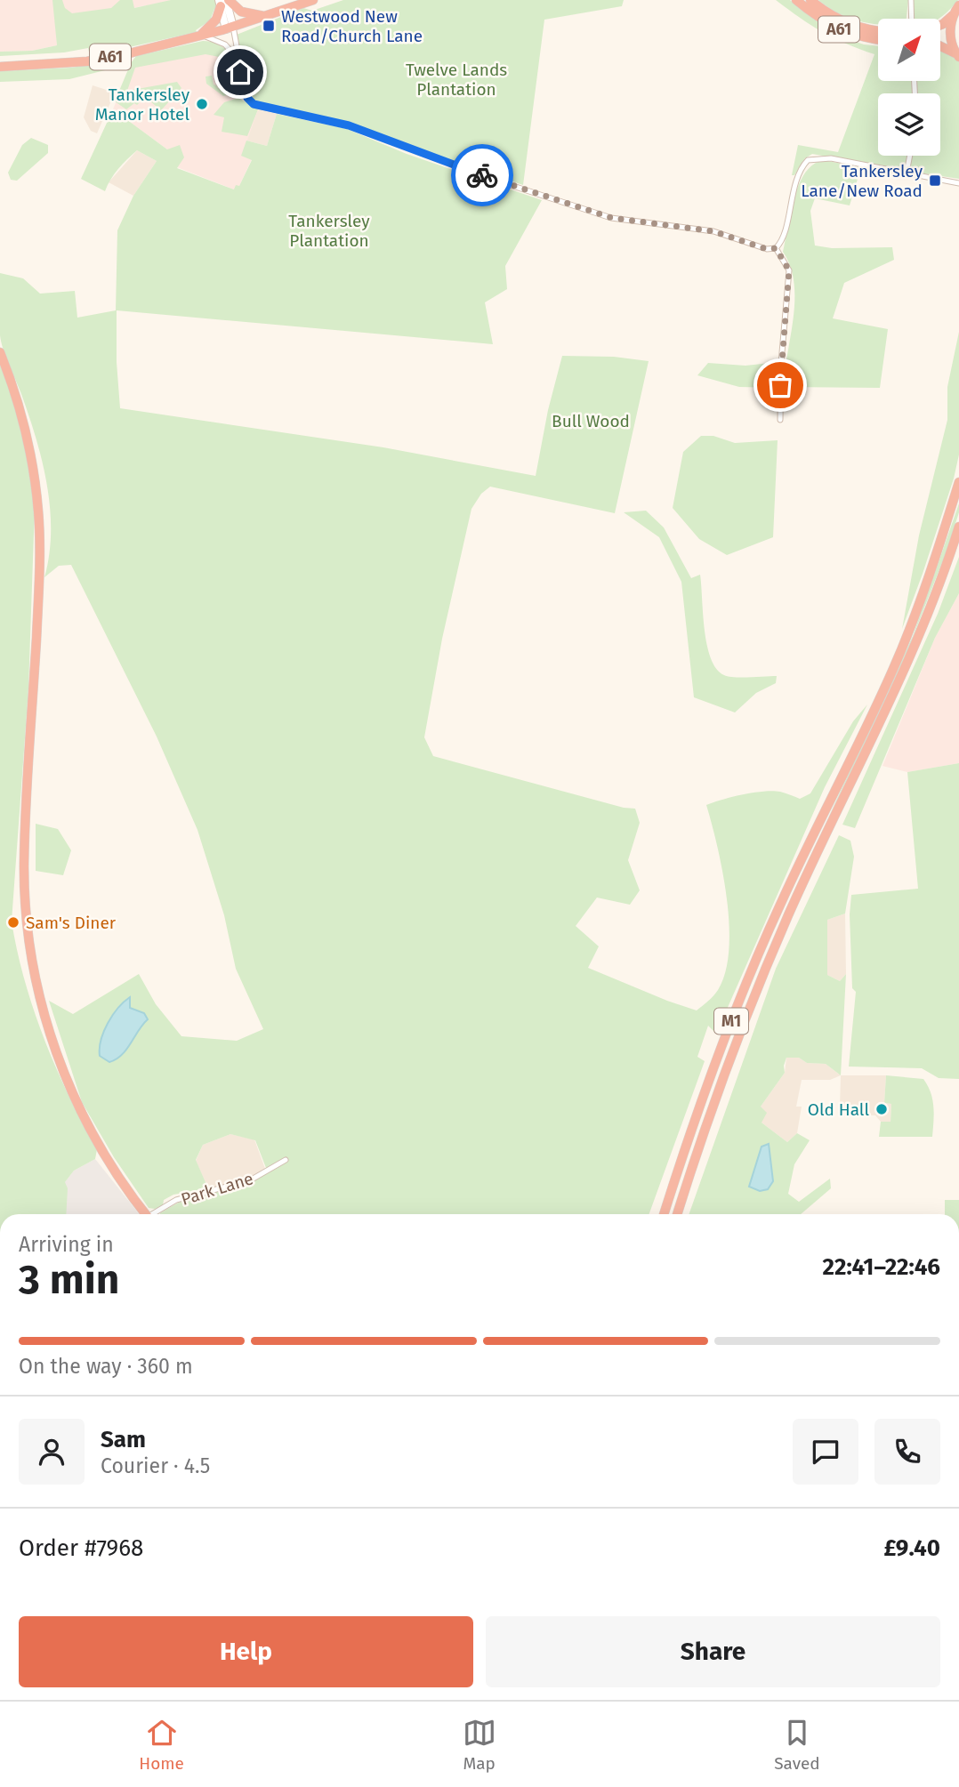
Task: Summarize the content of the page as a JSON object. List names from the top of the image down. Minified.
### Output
{"streets":{"highway":["A61","M1"],"street":["Park Lane"]},"parks":["Twelve Lands Plantation","Tankersley Plantation","Bull Wood"],"places":{"transit":["Westwood New Road/Church Lane","Tankersley Lane/New Road"],"other":["Tankersley Manor Hotel","Sam's Diner","Old Hall"]},"north":"top right","page":{"heading":["3 min","Arriving in","22:41–22:46"],"panel":["Sam","Courier · 4.5","Order #7968","£9.40"],"bar":"On the way · 360 m","buttons":["Help","Share"],"tabs":["Home","Map","Saved"]}}
